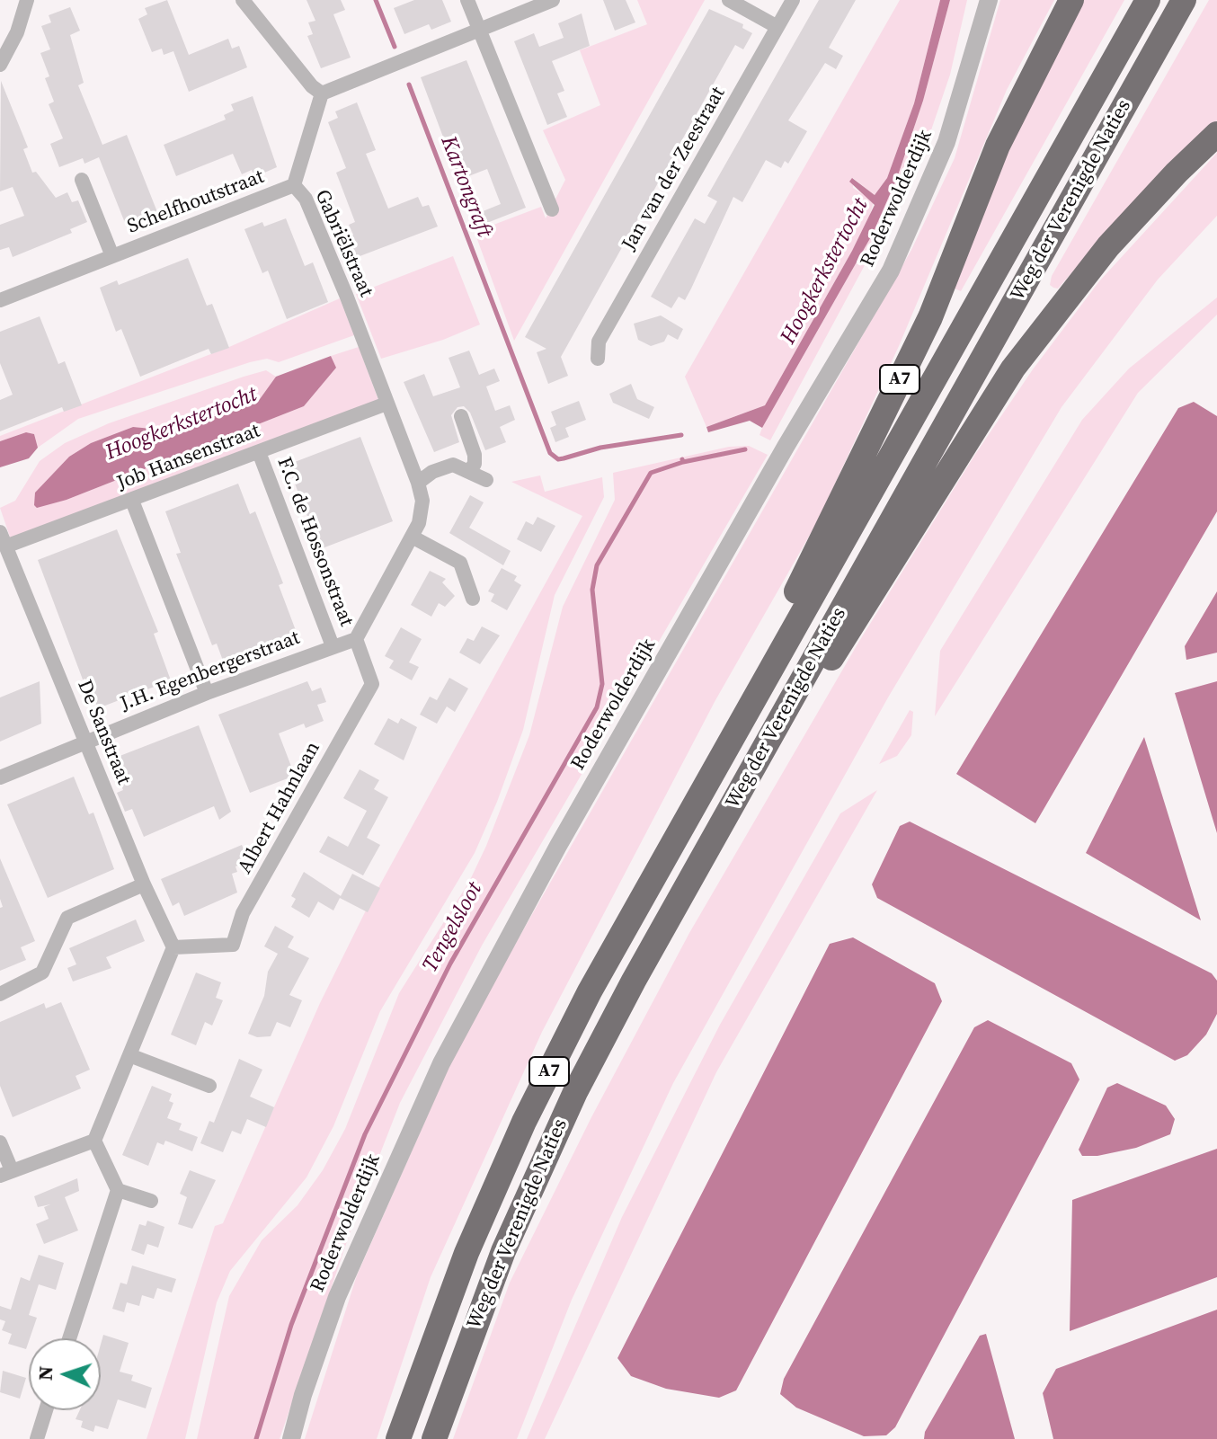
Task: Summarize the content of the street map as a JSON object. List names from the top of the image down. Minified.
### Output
{"streets":{"highway":["Weg der Verenigde Naties","A7"],"street":["Jan van der Zeestraat","Roderwolderdijk","Schelfhoutstraat","Gabriëlstraat","Job Hansenstraat","F.C. de Hossonstraat","J.H. Egenbergerstraat","De Sanstraat","Albert Hahnlaan"]},"crossings":[["Weg der Verenigde Naties","A7"],["Schelfhoutstraat","Gabriëlstraat"],["Gabriëlstraat","Job Hansenstraat"],["Job Hansenstraat","F.C. de Hossonstraat"],["Job Hansenstraat","De Sanstraat"],["F.C. de Hossonstraat","J.H. Egenbergerstraat"],["J.H. Egenbergerstraat","De Sanstraat"],["J.H. Egenbergerstraat","Albert Hahnlaan"],["De Sanstraat","Albert Hahnlaan"]],"water":["Kartongraft","Hoogkerkstertocht","Tengelsloot"],"north":"left"}
